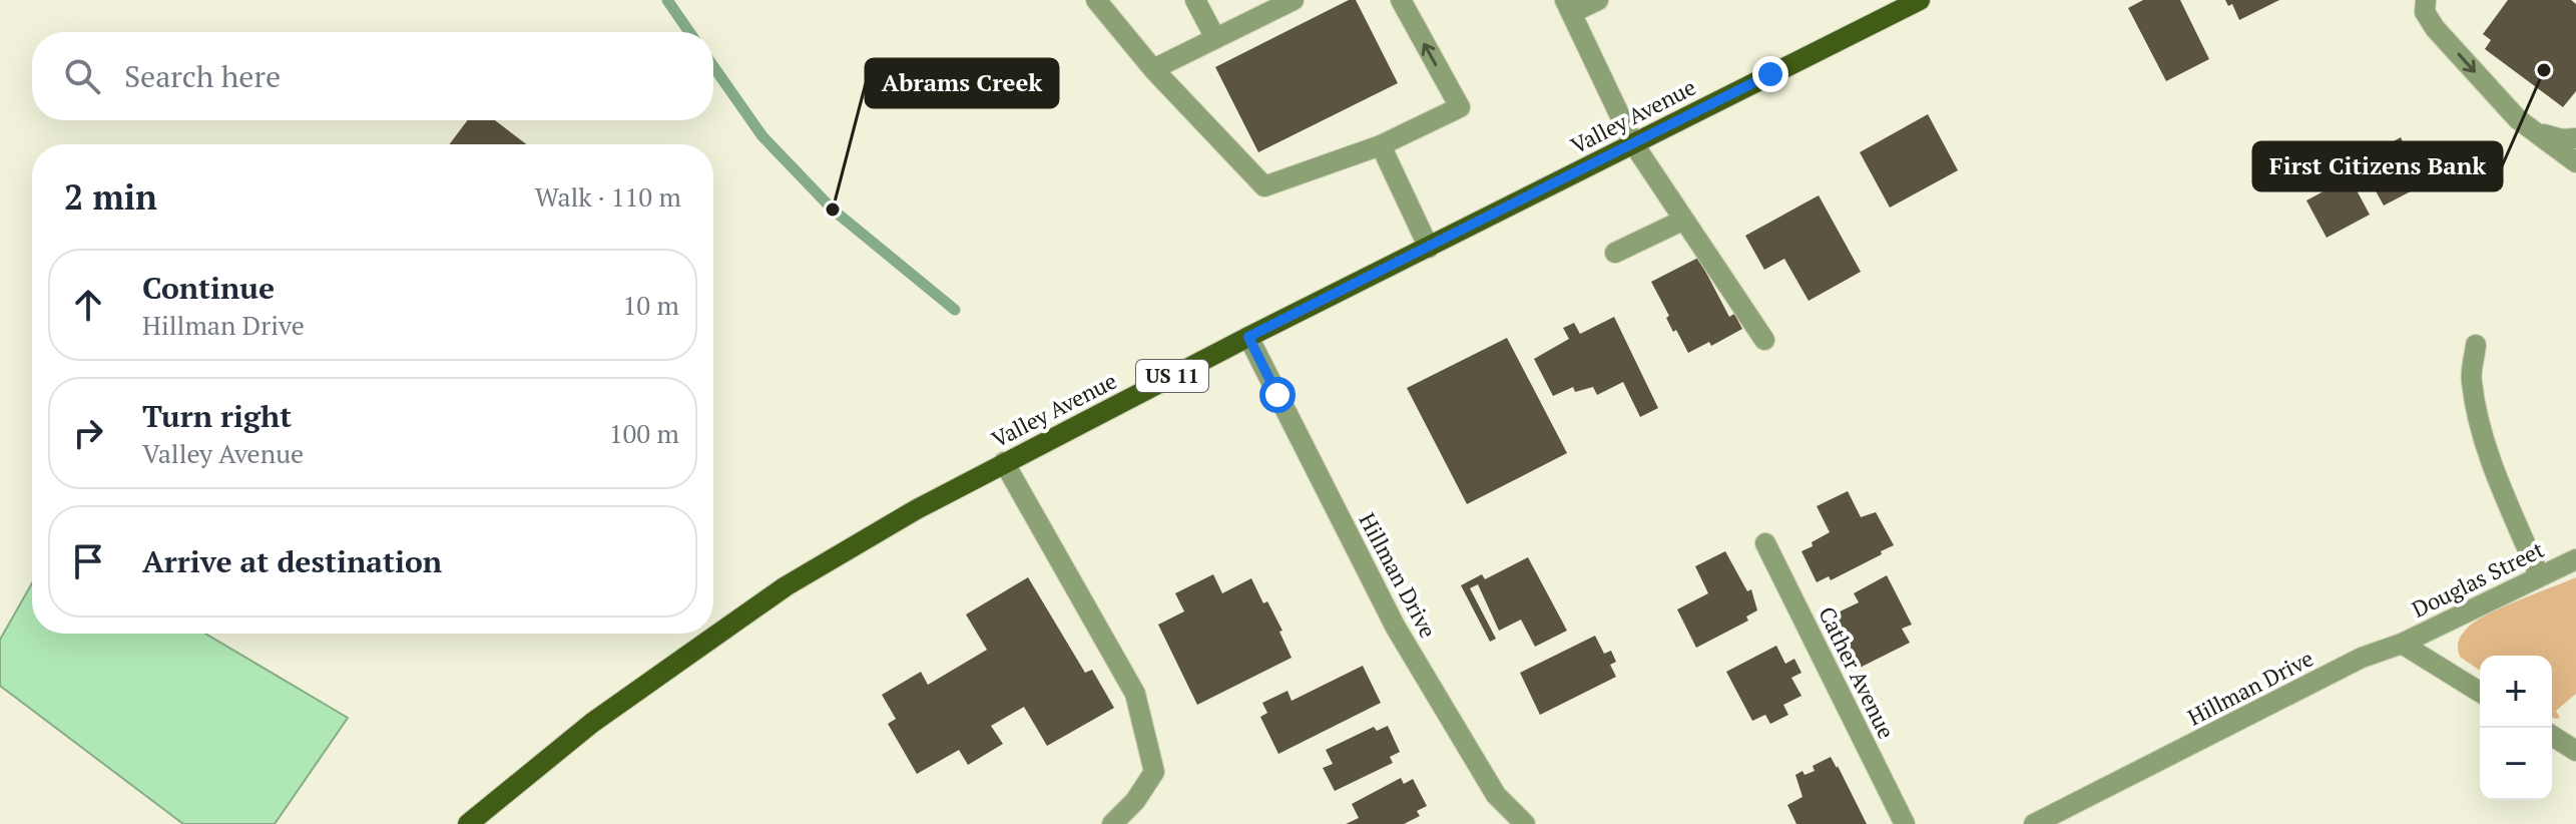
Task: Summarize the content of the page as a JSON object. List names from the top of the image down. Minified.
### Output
{"streets":{"main road":["Valley Avenue","US 11"],"street":["Hillman Drive","Douglas Street","Cather Avenue"]},"crossings":[["Valley Avenue","Hillman Drive"],["Hillman Drive","Douglas Street"]],"places":["First Citizens Bank","Abrams Creek"],"page":{"search":"Search here","heading":["2 min","Walk · 110 m"],"list":[["Continue","Hillman Drive","10 m"],["Turn right","Valley Avenue","100 m"],"Arrive at destination"],"map_buttons":["+","−"]}}
